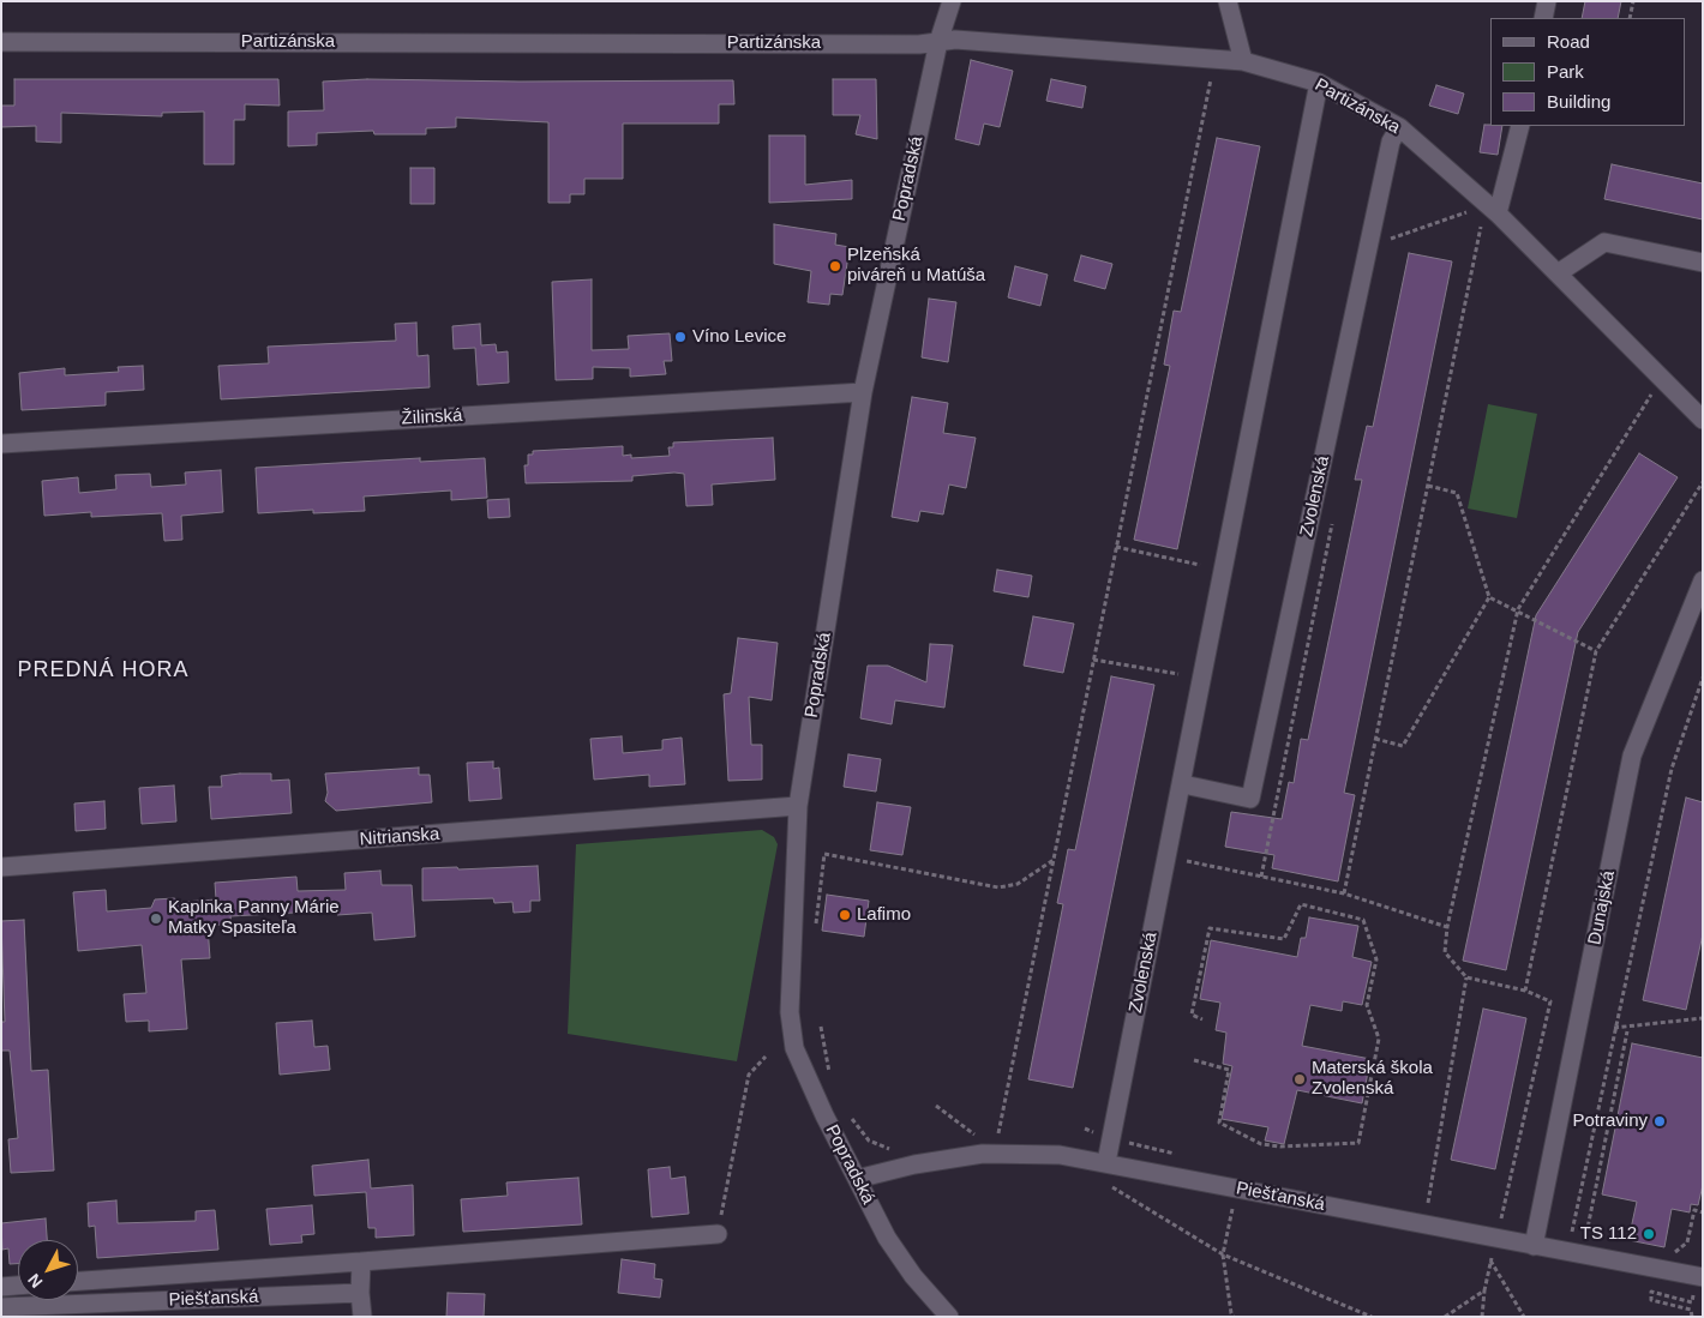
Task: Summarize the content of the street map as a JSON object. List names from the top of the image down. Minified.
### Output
{"streets":{"street":["Partizánska","Popradská","Žilinská","Zvolenská","Nitrianska","Dunajská","Piešťanská"]},"crossings":[["Partizánska","Popradská"],["Partizánska","Zvolenská"],["Popradská","Žilinská"],["Popradská","Nitrianska"],["Popradská","Piešťanská"],["Zvolenská","Piešťanská"],["Dunajská","Piešťanská"]],"districts":["PREDNÁ HORA"],"places":["Plzeňská piváreň u Matúša","Víno Levice","Lafimo","Kaplnka Panny Márie Matky Spasiteľa","Materská škola Zvolenská","Potraviny","TS 112"],"legend":["Road","Park","Building"],"north":"bottom left"}
